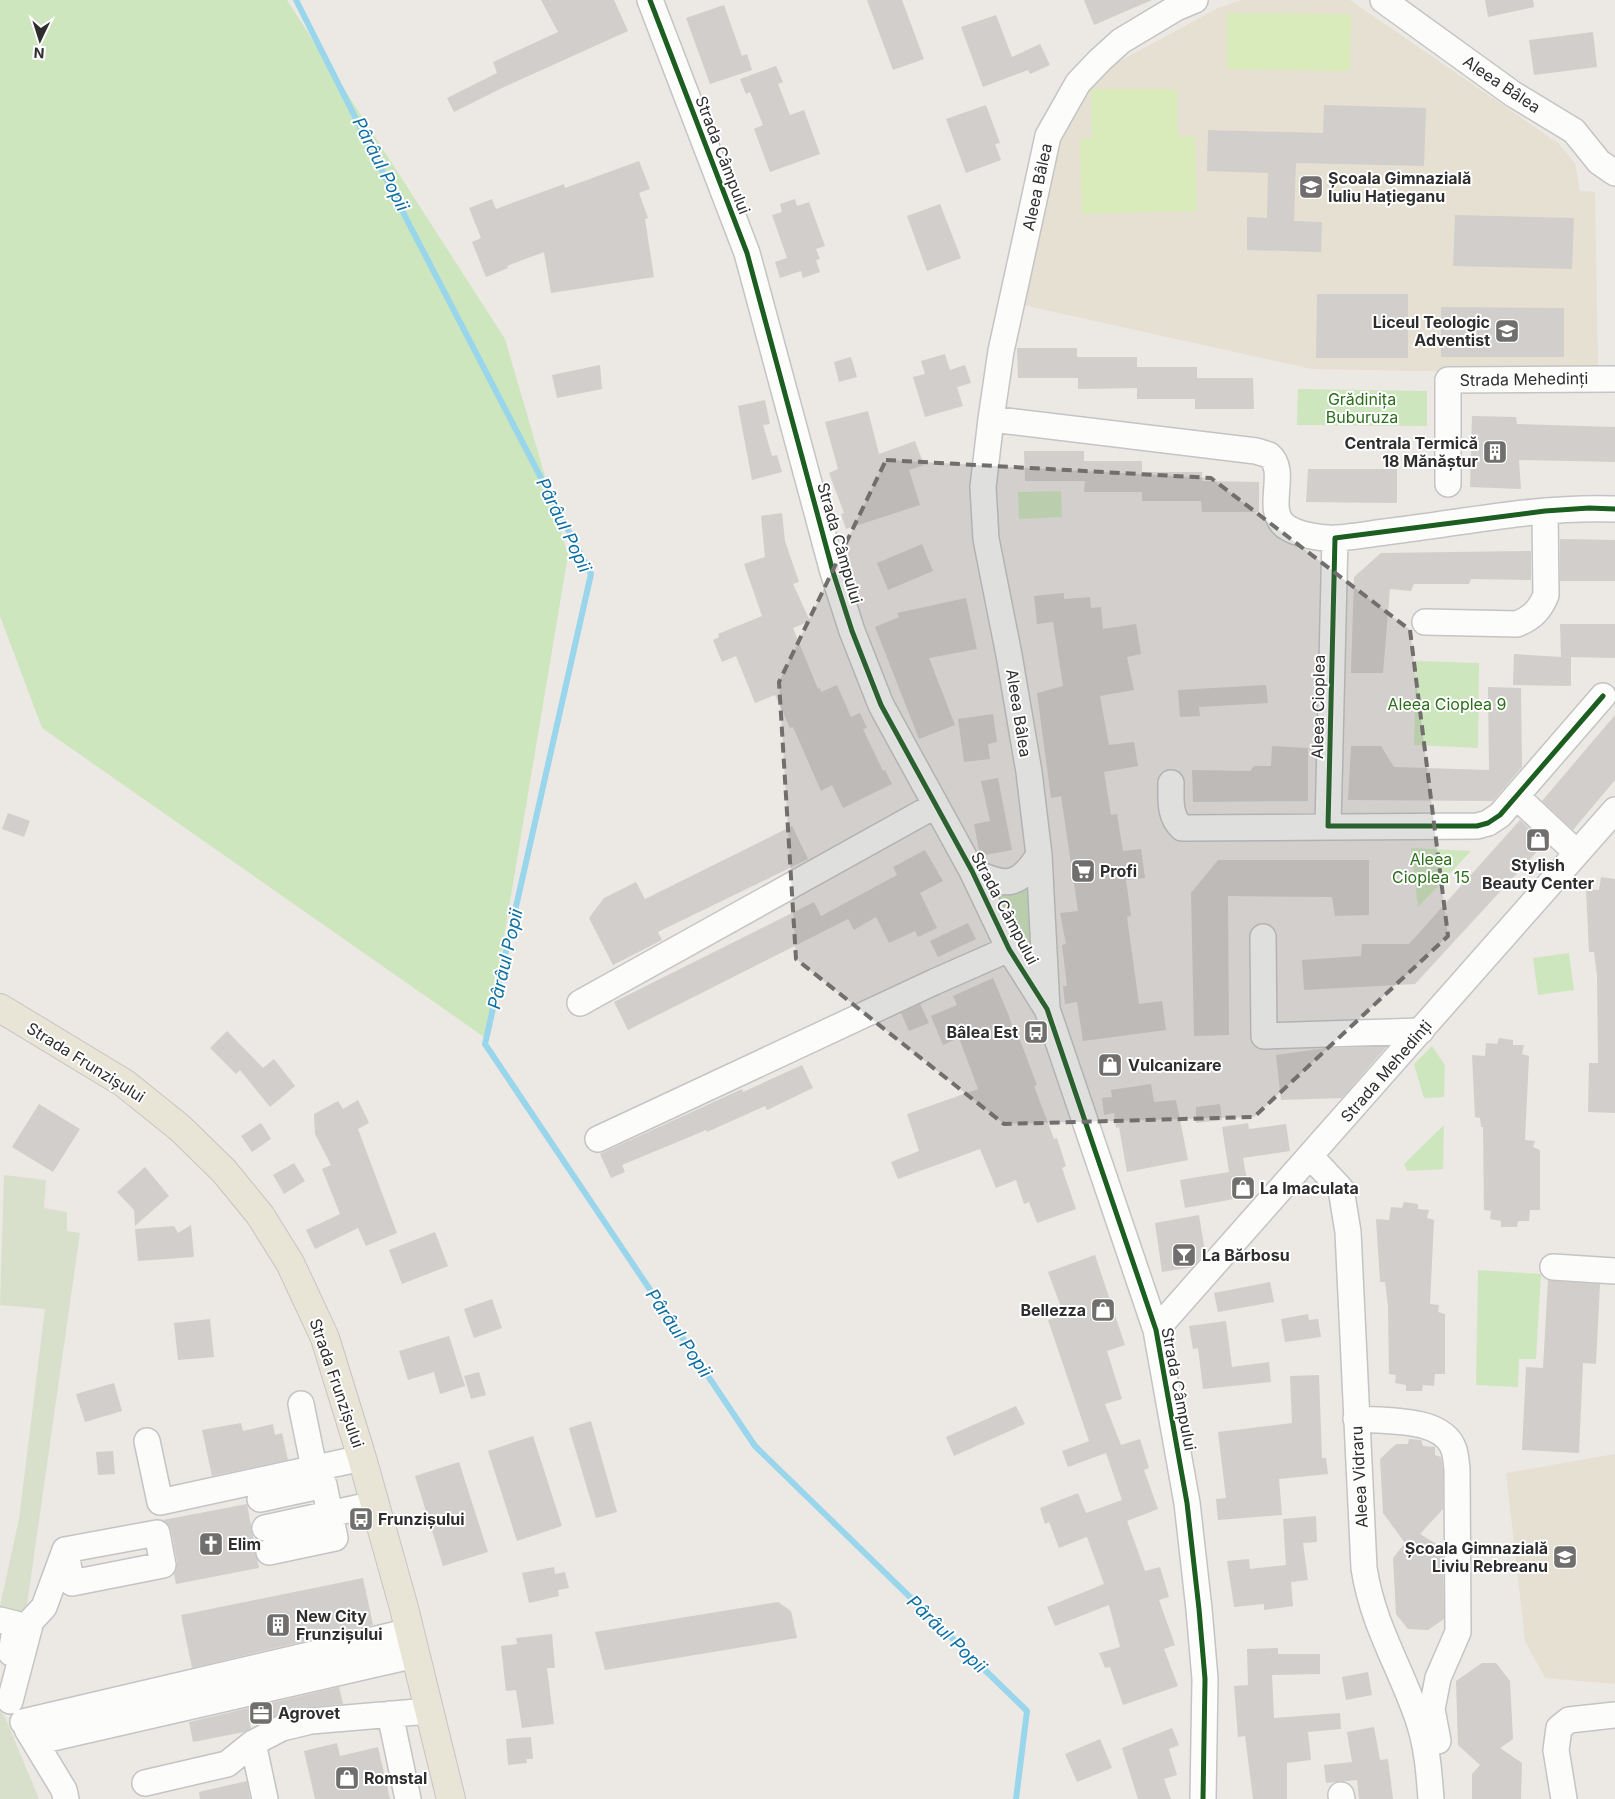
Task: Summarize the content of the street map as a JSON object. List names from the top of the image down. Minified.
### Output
{"streets":{"main road":["Strada Frunzișului"],"street":["Aleea Bâlea","Strada Câmpului","Strada Mehedinți","Aleea Cioplea","Aleea Vidraru"]},"crossings":[["Aleea Bâlea","Strada Câmpului"],["Strada Câmpului","Strada Mehedinți"],["Strada Mehedinți","Aleea Vidraru"]],"water":["Pârâul Popii"],"parks":["Grădinița Buburuza","Aleea Cioplea 9","Aleea Cioplea 15"],"places":{"school or university":["Școala Gimnazială Iuliu Hațieganu","Liceul Teologic Adventist","Școala Gimnazială Liviu Rebreanu"],"building":["Centrala Termică 18 Mănăștur","New City Frunzișului"],"shop":["Stylish Beauty Center","Vulcanizare","La Imaculata","Bellezza","Romstal"],"supermarket":["Profi"],"bus stop":["Bâlea Est","Frunzișului"],"bar":["La Bărbosu"],"church":["Elim"],"office":["Agrovet"]},"north":"bottom"}
